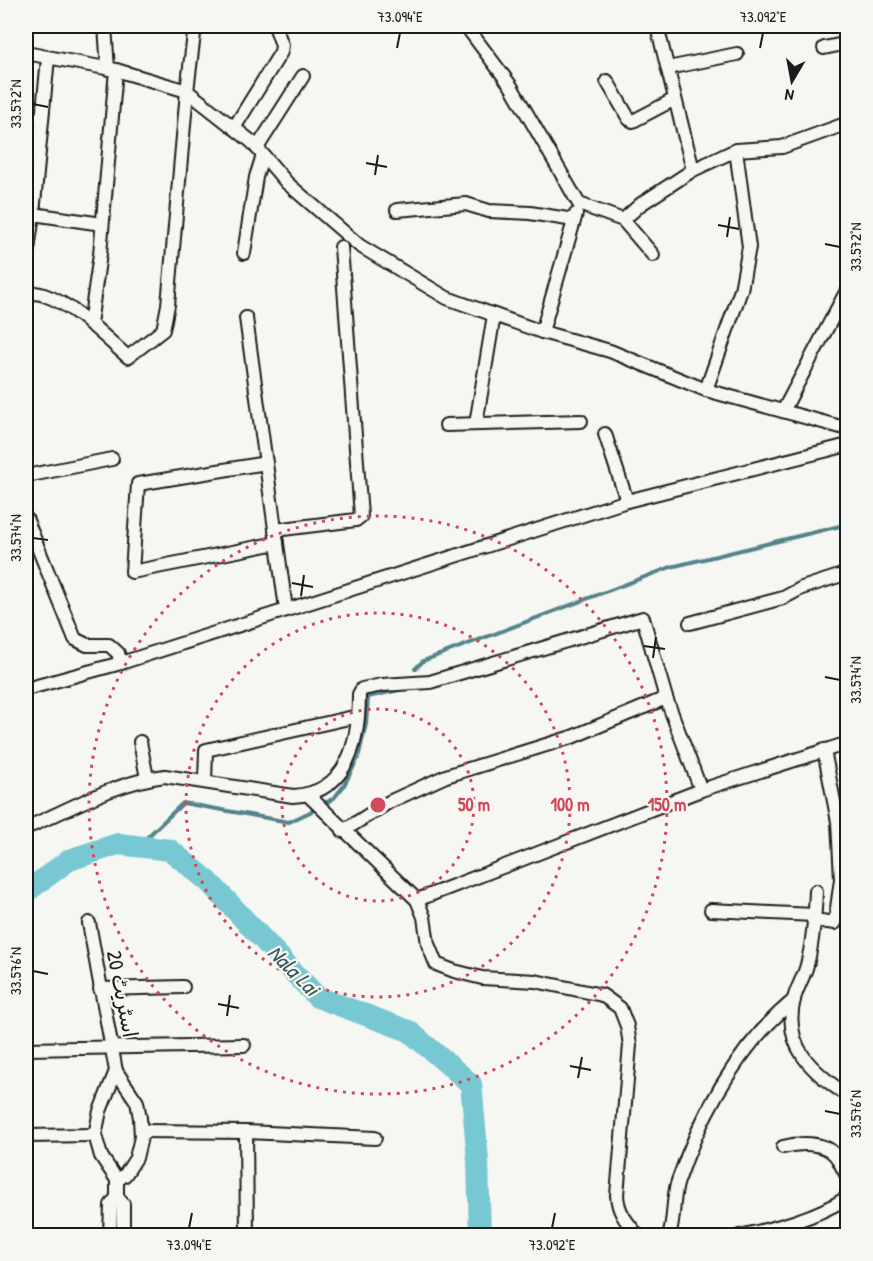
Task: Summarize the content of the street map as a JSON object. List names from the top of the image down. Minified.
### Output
{"streets":{"street":["اسٹریٹ 20"]},"water":["Nala Lai"],"north":"bottom","coordinates":["73.094°E","73.092°E","33.572°N","33.574°N","33.576°N"],"rings":["50 m","100 m","150 m"]}
